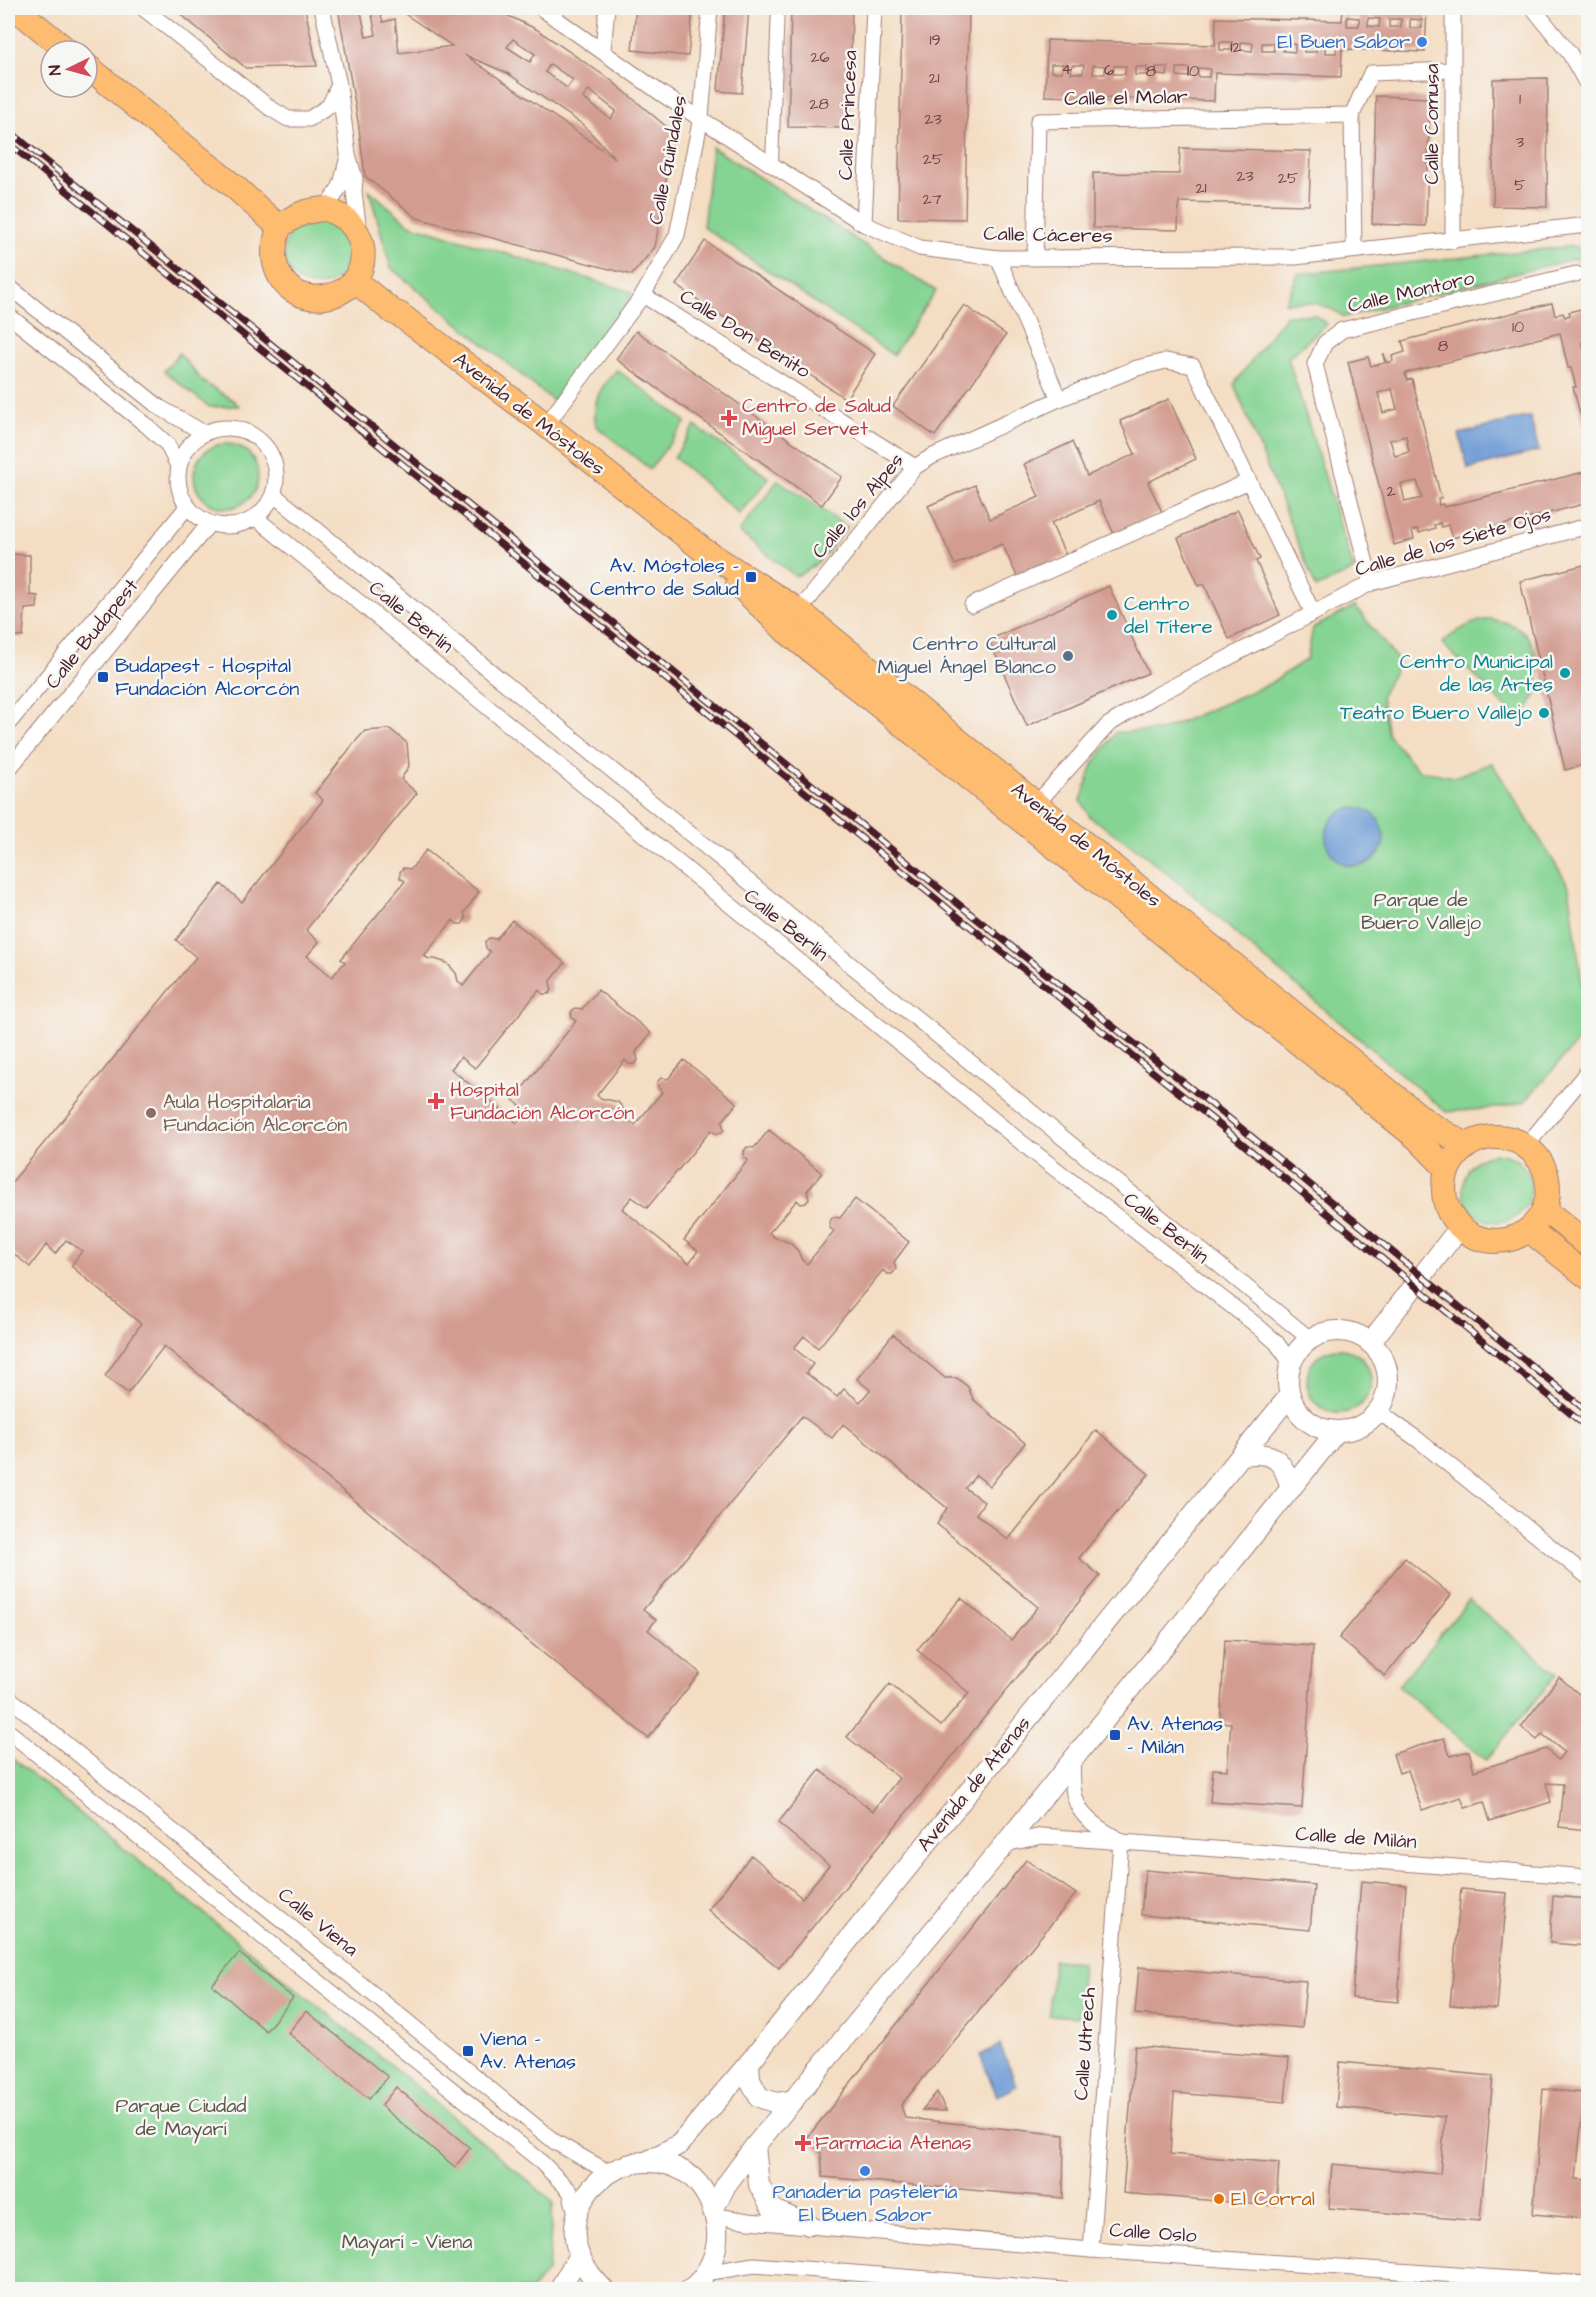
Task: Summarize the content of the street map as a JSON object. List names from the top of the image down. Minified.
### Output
{"streets":{"main road":["Avenida de Móstoles"],"street":["Calle el Molar","Calle Princesa","Calle Comusa","Calle Guindales","Calle Cáceres","Calle Montoro","Calle Don Benito","Calle los Alpes","Calle de los Siete Ojos","Calle Berlín","Calle Budapest","Avenida de Atenas","Calle de Milán","Calle Viena","Calle Utrech","Calle Oslo"]},"crossings":[["Calle el Molar","Calle Cáceres"],["Calle Princesa","Calle Cáceres"],["Calle Comusa","Calle Cáceres"],["Calle Guindales","Calle Cáceres"],["Calle Guindales","Calle Don Benito"],["Calle Guindales","Avenida de Móstoles"],["Calle Montoro","Calle de los Siete Ojos"],["Calle Don Benito","Calle los Alpes"],["Avenida de Móstoles","Calle los Alpes"],["Avenida de Móstoles","Calle de los Siete Ojos"],["Calle los Alpes","Calle de los Siete Ojos"],["Calle Berlín","Calle Budapest"],["Calle Berlín","Avenida de Atenas"],["Calle de Milán","Calle Utrech"],["Calle Utrech","Calle Oslo"]],"parks":["Parque de Buero Vallejo","Parque Ciudad de Mayarí","Mayarí - Viena"],"places":{"other":["El Buen Sabor","Centro del Títere","Centro Cultural Miguel Ángel Blanco","Centro Municipal de las Artes","Teatro Buero Vallejo","Aula Hospitalaria Fundación Alcorcón","Panadería pastelería El Buen Sabor","El Corral"],"health":["Centro de Salud Miguel Servet","Hospital Fundación Alcorcón","Farmacia Atenas"],"transit":["Av. Móstoles - Centro de Salud","Budapest - Hospital Fundación Alcorcón","Av. Atenas - Milán","Viena - Av. Atenas"]},"house_numbers":["19","12","26","4","6","8","10","21","1","28","23","3","25","23","25","5","21","27","10","8","2"],"north":"left"}
